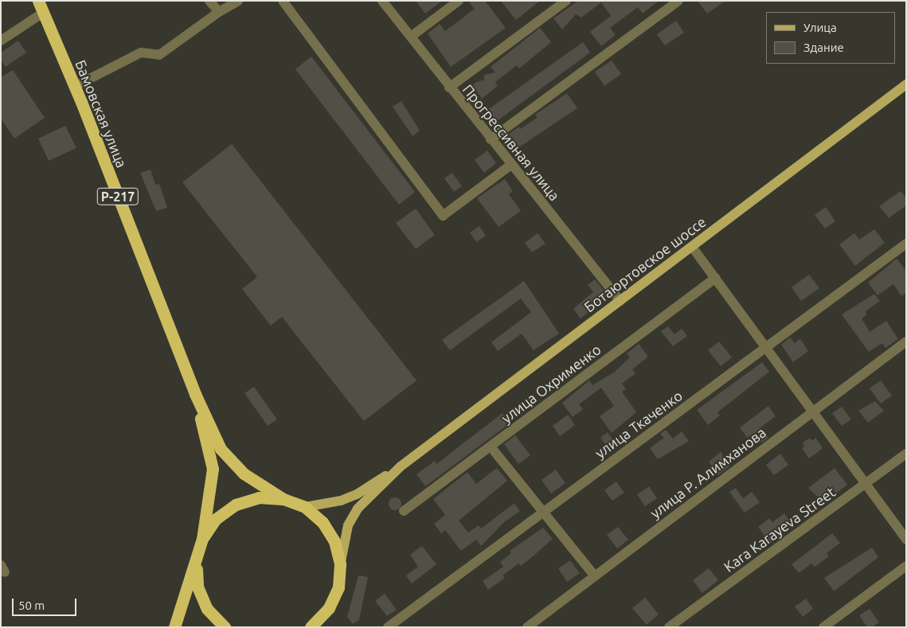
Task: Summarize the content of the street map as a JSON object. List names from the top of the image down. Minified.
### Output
{"streets":{"highway":["Бамовская улица","Р-217"],"main road":["Ботаюртовское шоссе"],"street":["Прогрессивная улица","улица Охрименко","улица Ткаченко","улица Р. Алимханова","Kara Karayeva Street"]},"crossings":[["Прогрессивная улица","Ботаюртовское шоссе"]],"legend":["Улица","Здание"],"scale_bar":"50 m"}
